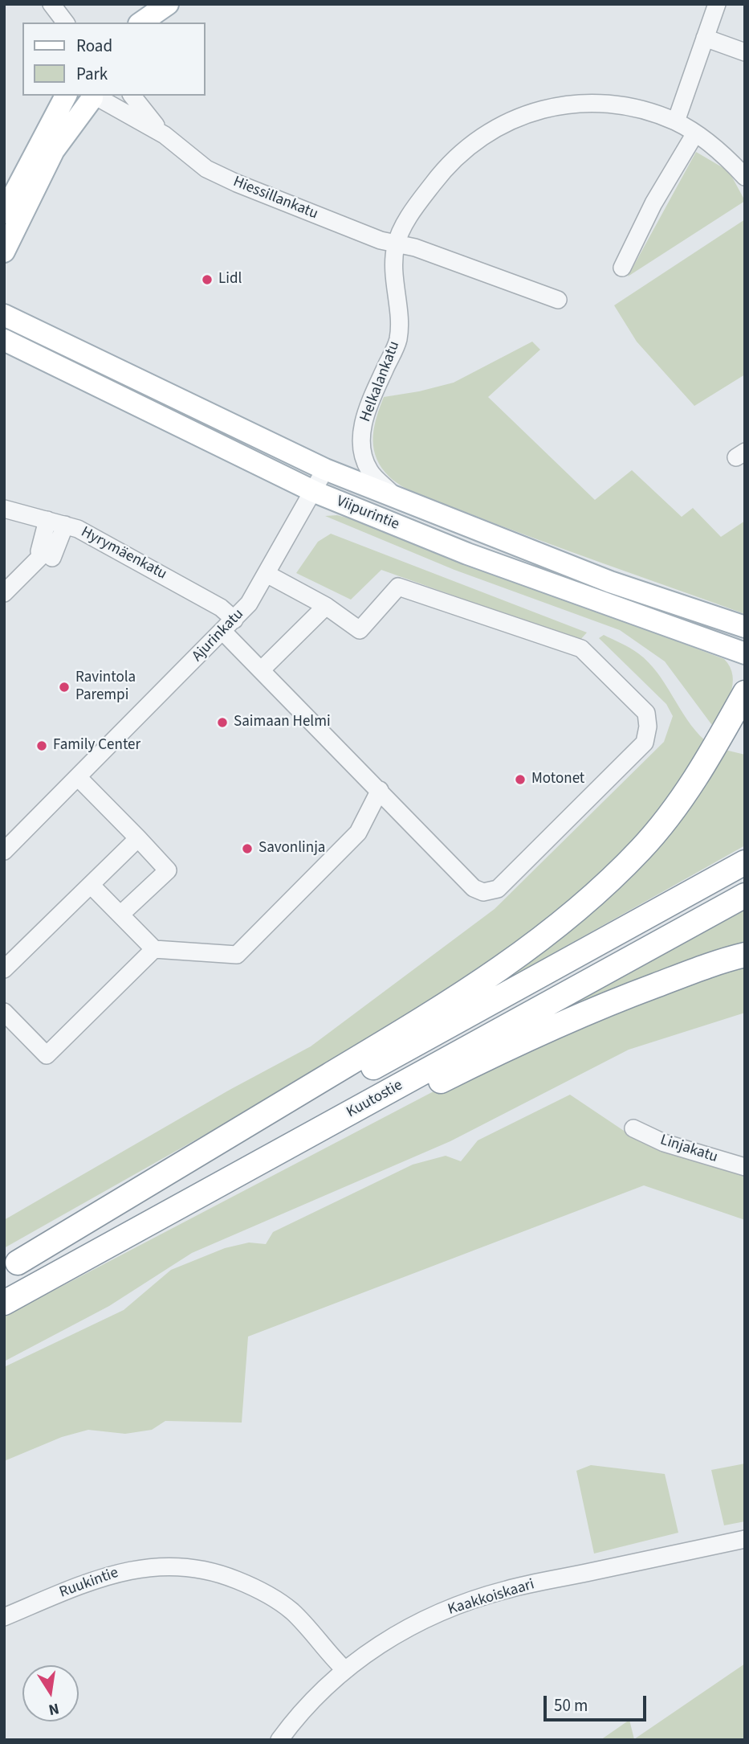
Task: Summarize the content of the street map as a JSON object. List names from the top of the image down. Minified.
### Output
{"streets":{"highway":["Kuutostie"],"main road":["Viipurintie"],"street":["Hiessillankatu","Helkalankatu","Hyrymäenkatu","Ajurinkatu","Linjakatu","Ruukintie","Kaakkoiskaari"]},"crossings":[["Hiessillankatu","Helkalankatu"],["Helkalankatu","Viipurintie"],["Viipurintie","Ajurinkatu"],["Hyrymäenkatu","Ajurinkatu"],["Ruukintie","Kaakkoiskaari"]],"places":["Lidl","Ravintola Parempi","Saimaan Helmi","Family Center","Motonet","Savonlinja"],"legend":["Road","Park"],"scale_bar":"50 m","north":"bottom"}
